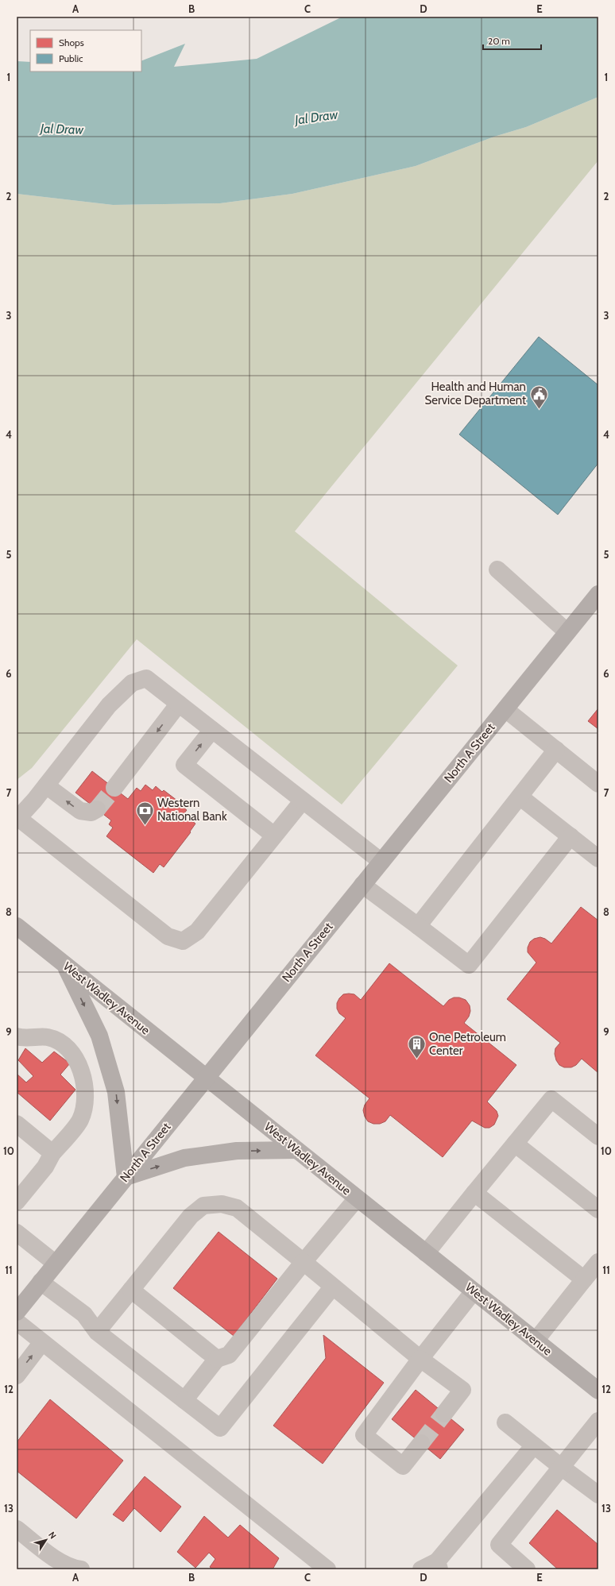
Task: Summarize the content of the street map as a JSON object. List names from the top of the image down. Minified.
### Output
{"streets":{"main road":["North A Street","West Wadley Avenue"]},"crossings":[["North A Street","West Wadley Avenue"]],"water":["Jal Draw"],"places":{"public building":["Health and Human Service Department"],"bank":["Western National Bank"],"building":["One Petroleum Center"]},"legend":["Shops","Public"],"scale_bar":"20 m","north":"top right","grid":{"columns":["A","B","C","D","E"],"rows":["1","2","3","4","5","6","7","8","9","10","11","12","13"]}}
